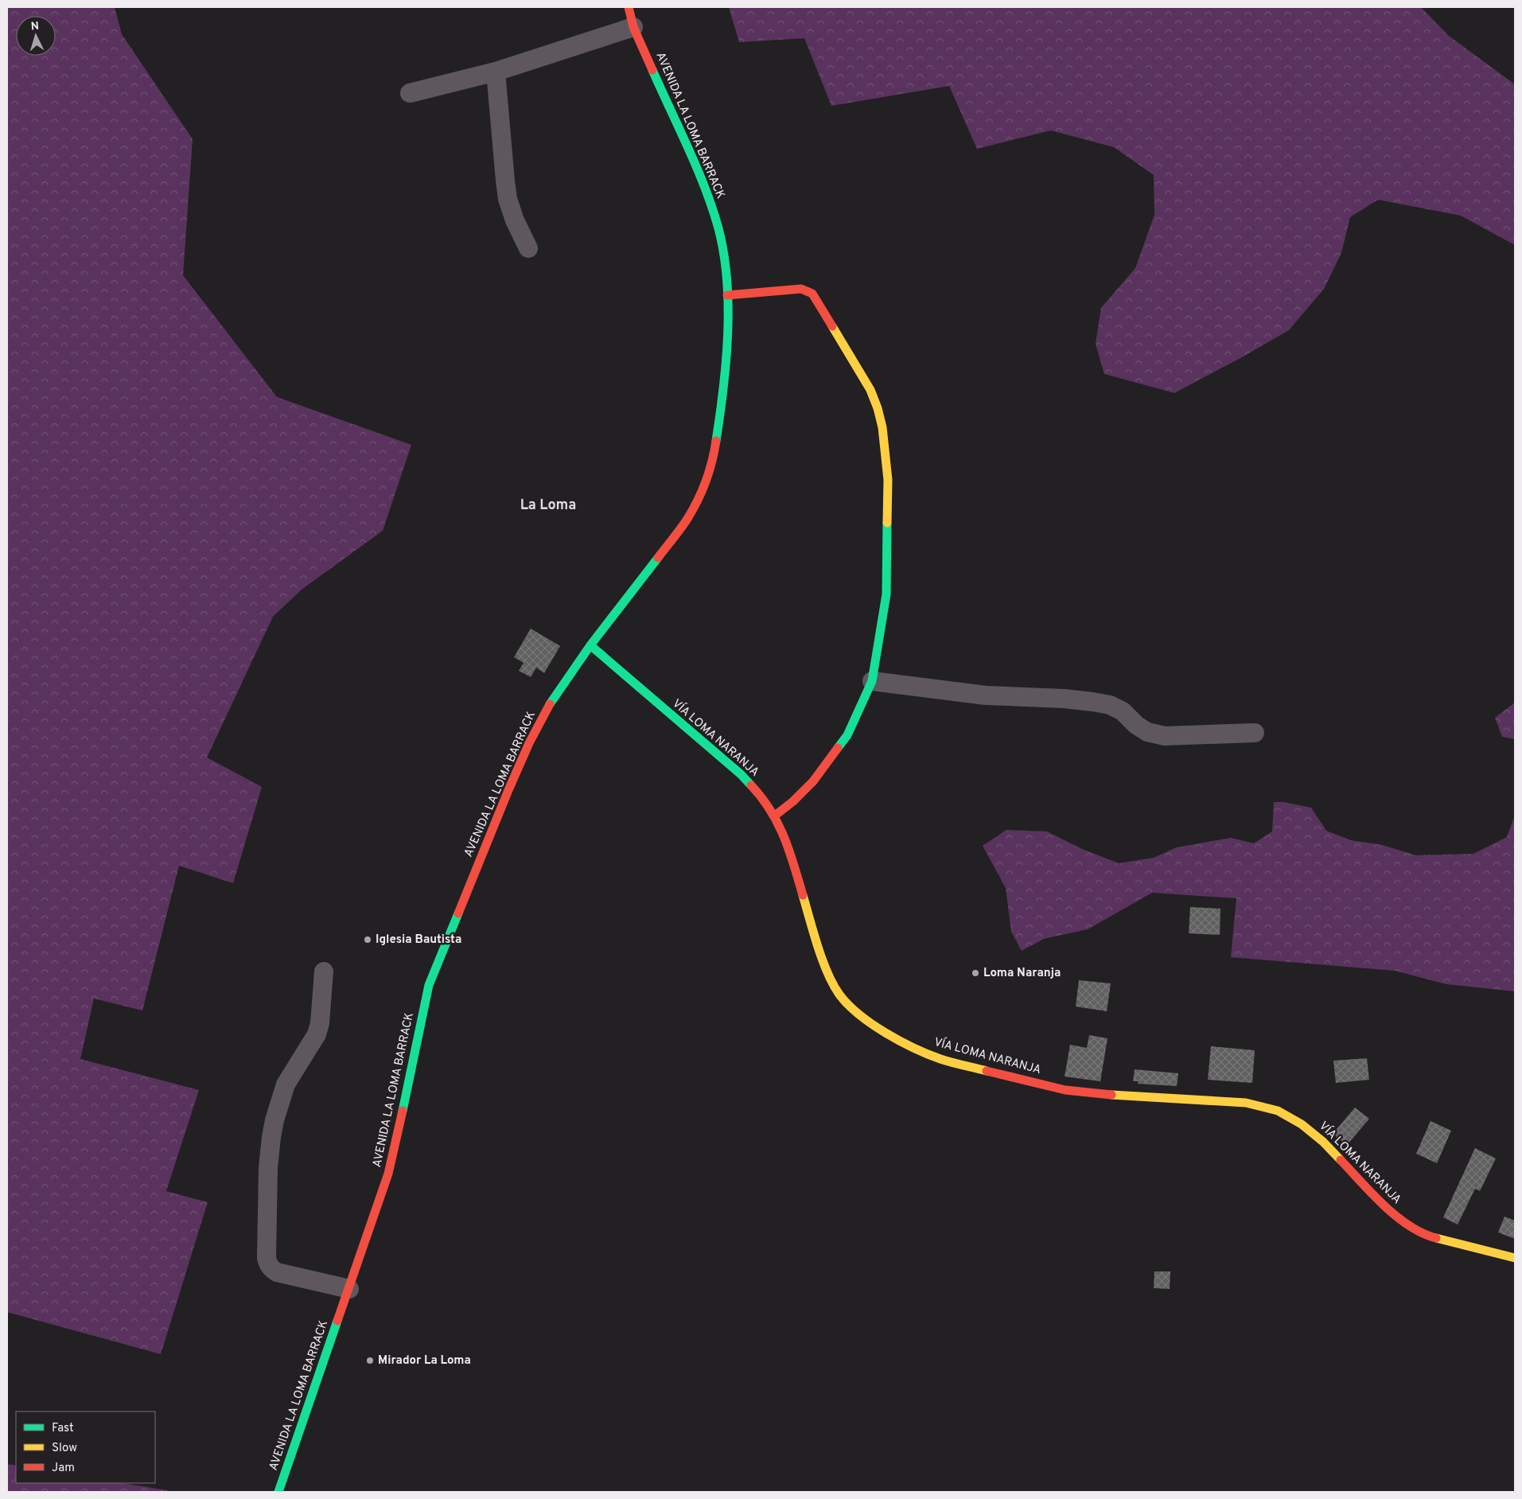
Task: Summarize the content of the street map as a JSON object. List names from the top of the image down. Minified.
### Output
{"streets":{"street":["AVENIDA LA LOMA BARRACK","VÍA LOMA NARANJA"]},"crossings":[["AVENIDA LA LOMA BARRACK","VÍA LOMA NARANJA"]],"districts":["La Loma"],"places":["Iglesia Bautista","Loma Naranja","Mirador La Loma"],"legend":["Fast","Slow","Jam"],"north":"top"}
